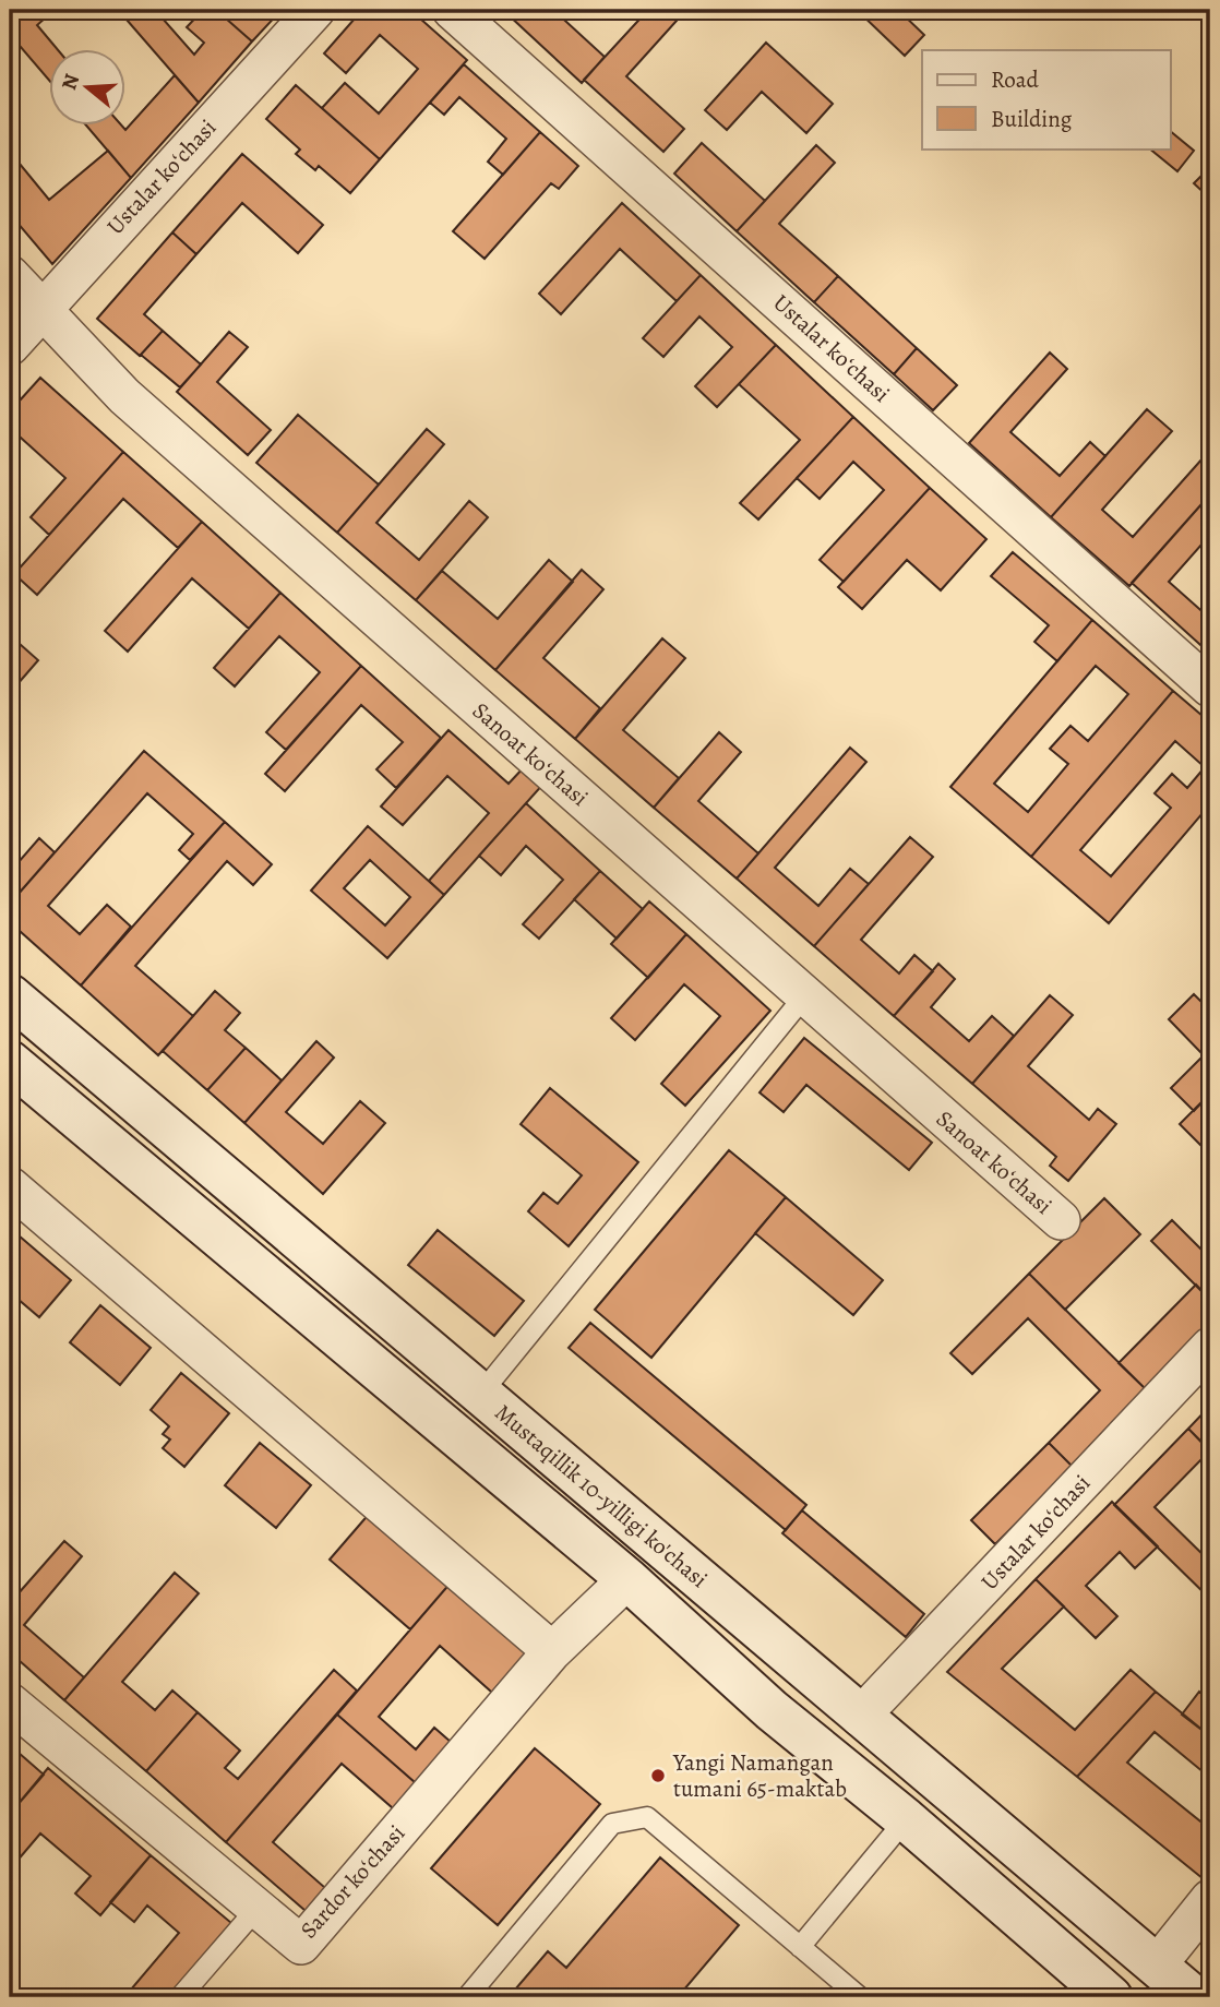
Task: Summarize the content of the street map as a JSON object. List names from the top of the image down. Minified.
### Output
{"streets":{"main road":["Mustaqillik 10-yilligi ko'chasi"],"street":["Ustalar koʻchasi","Sanoat koʻchasi","Sardor koʻchasi"]},"crossings":[["Ustalar koʻchasi","Sanoat koʻchasi"],["Ustalar koʻchasi","Mustaqillik 10-yilligi ko'chasi"],["Mustaqillik 10-yilligi ko'chasi","Sardor koʻchasi"]],"places":["Yangi Namangan tumani 65-maktab"],"legend":["Road","Building"],"north":"left"}
